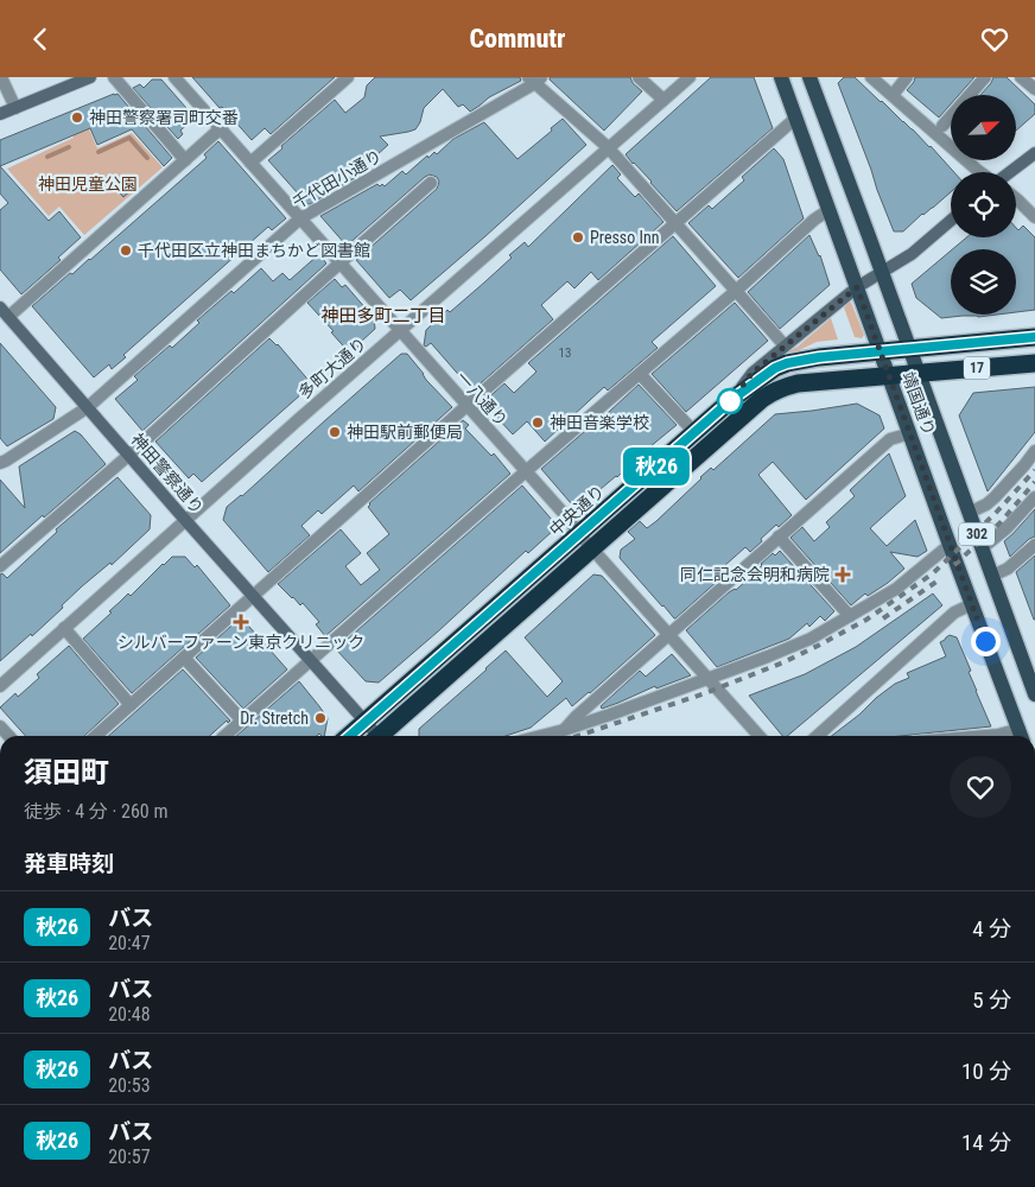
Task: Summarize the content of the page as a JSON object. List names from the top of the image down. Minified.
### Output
{"streets":{"highway":["17","中央通り"],"main road":["靖国通り","302"],"street":["千代田小通り","多町大通り","一八通り","神田警察通り"]},"crossings":[["千代田小通り","一八通り"],["千代田小通り","神田警察通り"],["多町大通り","一八通り"],["多町大通り","神田警察通り"],["17","一八通り"],["17","靖国通り"],["一八通り","中央通り"],["靖国通り","中央通り"],["神田警察通り","中央通り"]],"districts":["神田多町二丁目"],"parks":["神田児童公園"],"places":{"other":["神田警察署司町交番","Presso Inn","千代田区立神田まちかど図書館","神田音楽学校","神田駅前郵便局","Dr. Stretch"],"health":["同仁記念会明和病院","シルバーファーン東京クリニック"]},"lines":["bus line 秋26"],"house_numbers":["13"],"north":"top right","page":{"header":"Commutr","on_map":"秋26","heading":[["須田町","徒歩 · 4 分 · 260 m"],"発車時刻"],"list":[{"mark":"秋26","name":"バス","note":"20:47","value":"4 分"},{"mark":"秋26","name":"バス","note":"20:48","value":"5 分"},{"mark":"秋26","name":"バス","note":"20:53","value":"10 分"},{"mark":"秋26","name":"バス","note":"20:57","value":"14 分"}]}}
